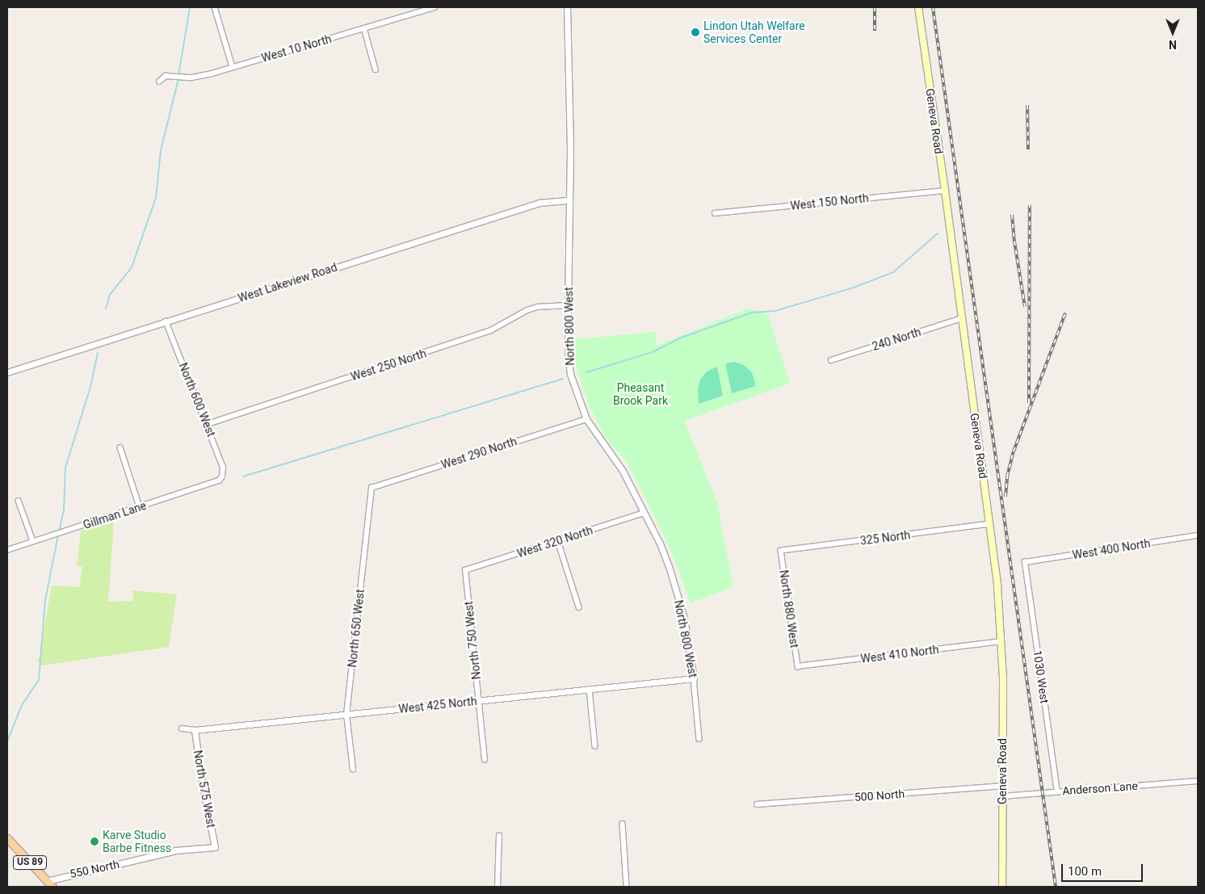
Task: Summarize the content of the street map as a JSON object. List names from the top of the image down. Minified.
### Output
{"streets":{"main road":["Geneva Road","US 89"],"street":["West 10 North","West 150 North","West Lakeview Road","North 800 West","240 North","West 250 North","North 600 West","West 290 North","Gillman Lane","325 North","West 320 North","West 400 North","North 880 West","North 650 West","North 750 West","West 410 North","1030 West","West 425 North","Anderson Lane","North 575 West","500 North","550 North"]},"crossings":[["Geneva Road","West 150 North"],["Geneva Road","240 North"],["Geneva Road","325 North"],["Geneva Road","West 410 North"],["Geneva Road","Anderson Lane"],["Geneva Road","500 North"],["West Lakeview Road","North 800 West"],["West Lakeview Road","North 600 West"],["North 800 West","West 250 North"],["North 800 West","West 290 North"],["North 800 West","West 320 North"],["North 800 West","West 425 North"],["West 250 North","North 600 West"],["North 600 West","Gillman Lane"],["West 290 North","North 650 West"],["325 North","North 880 West"],["West 320 North","North 750 West"],["West 400 North","1030 West"],["North 880 West","West 410 North"],["North 650 West","West 425 North"],["North 750 West","West 425 North"],["1030 West","Anderson Lane"],["West 425 North","North 575 West"],["North 575 West","550 North"],["US 89","550 North"]],"parks":["Pheasant Brook Park"],"places":["Lindon Utah Welfare Services Center","Karve Studio Barbe Fitness"],"scale_bar":"100 m","north":"bottom"}
